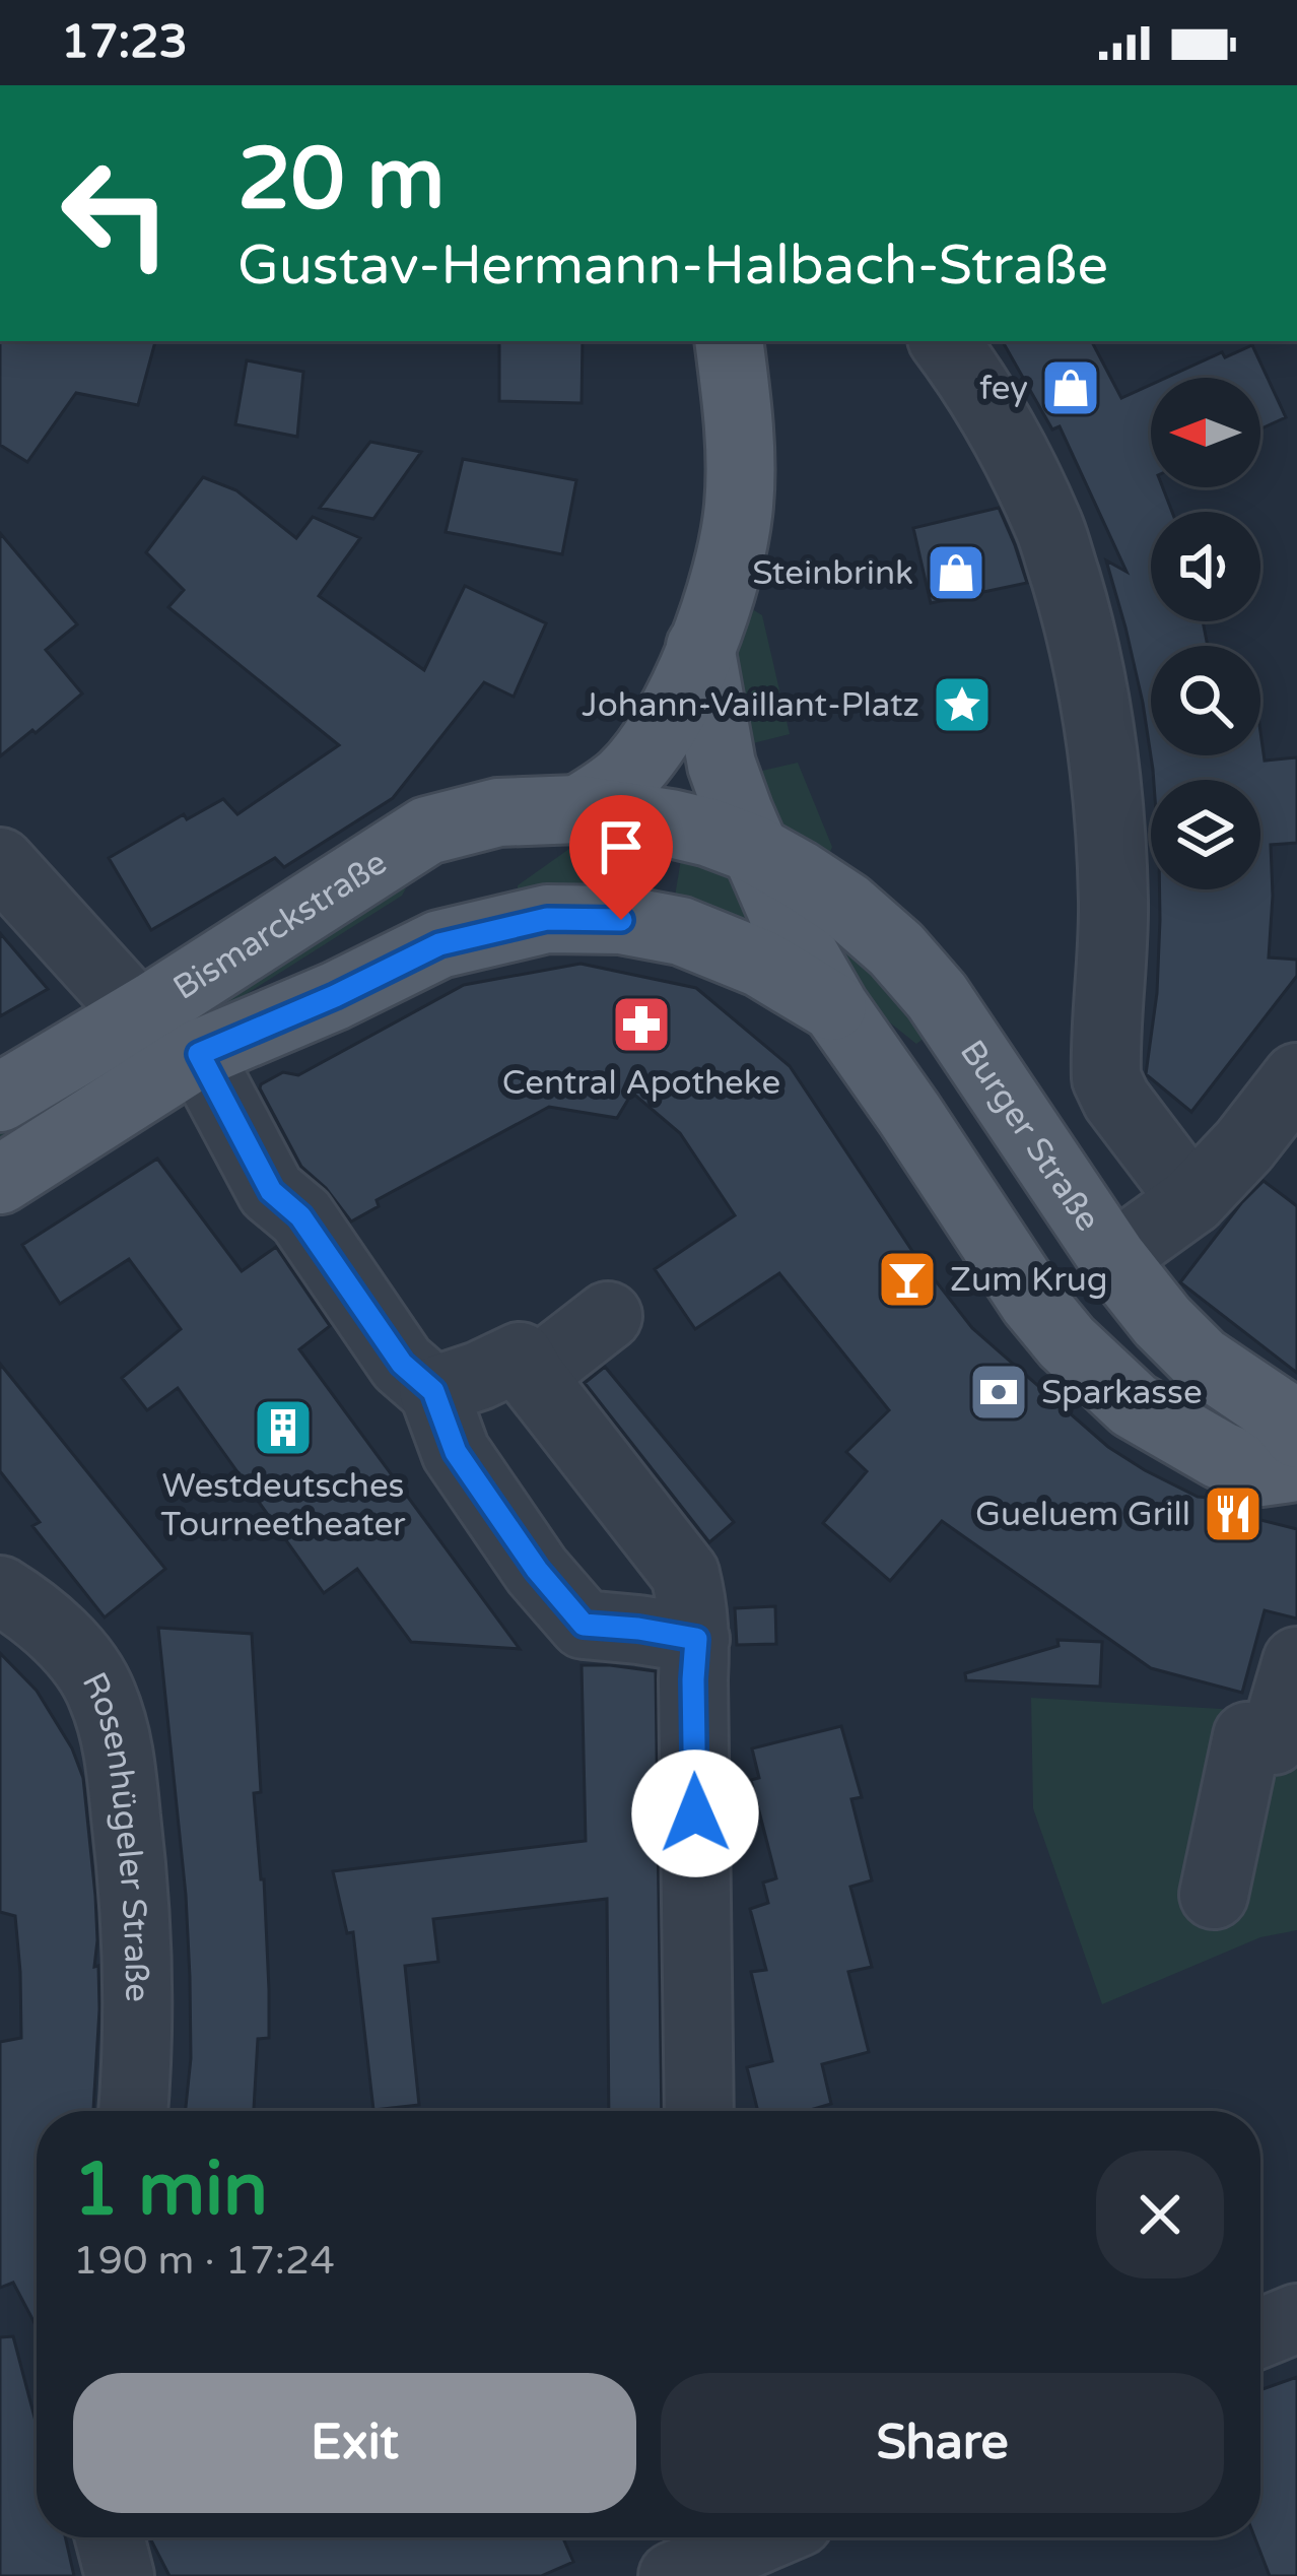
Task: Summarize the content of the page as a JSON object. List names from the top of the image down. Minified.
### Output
{"streets":{"main road":["Bismarckstraße","Burger Straße"],"street":["Rosenhügeler Straße"]},"crossings":[["Bismarckstraße","Burger Straße"]],"places":{"shop":["fey","Steinbrink"],"place":["Johann-Vaillant-Platz"],"pharmacy":["Central Apotheke"],"bar":["Zum Krug"],"bank":["Sparkasse"],"building":["Westdeutsches Tourneetheater"],"restaurant":["Gueluem Grill"]},"north":"left","page":{"status":"17:23","turn":["20 m","Gustav-Hermann-Halbach-Straße"],"heading":["1 min","190 m · 17:24"],"buttons":["Exit","Share"]}}
